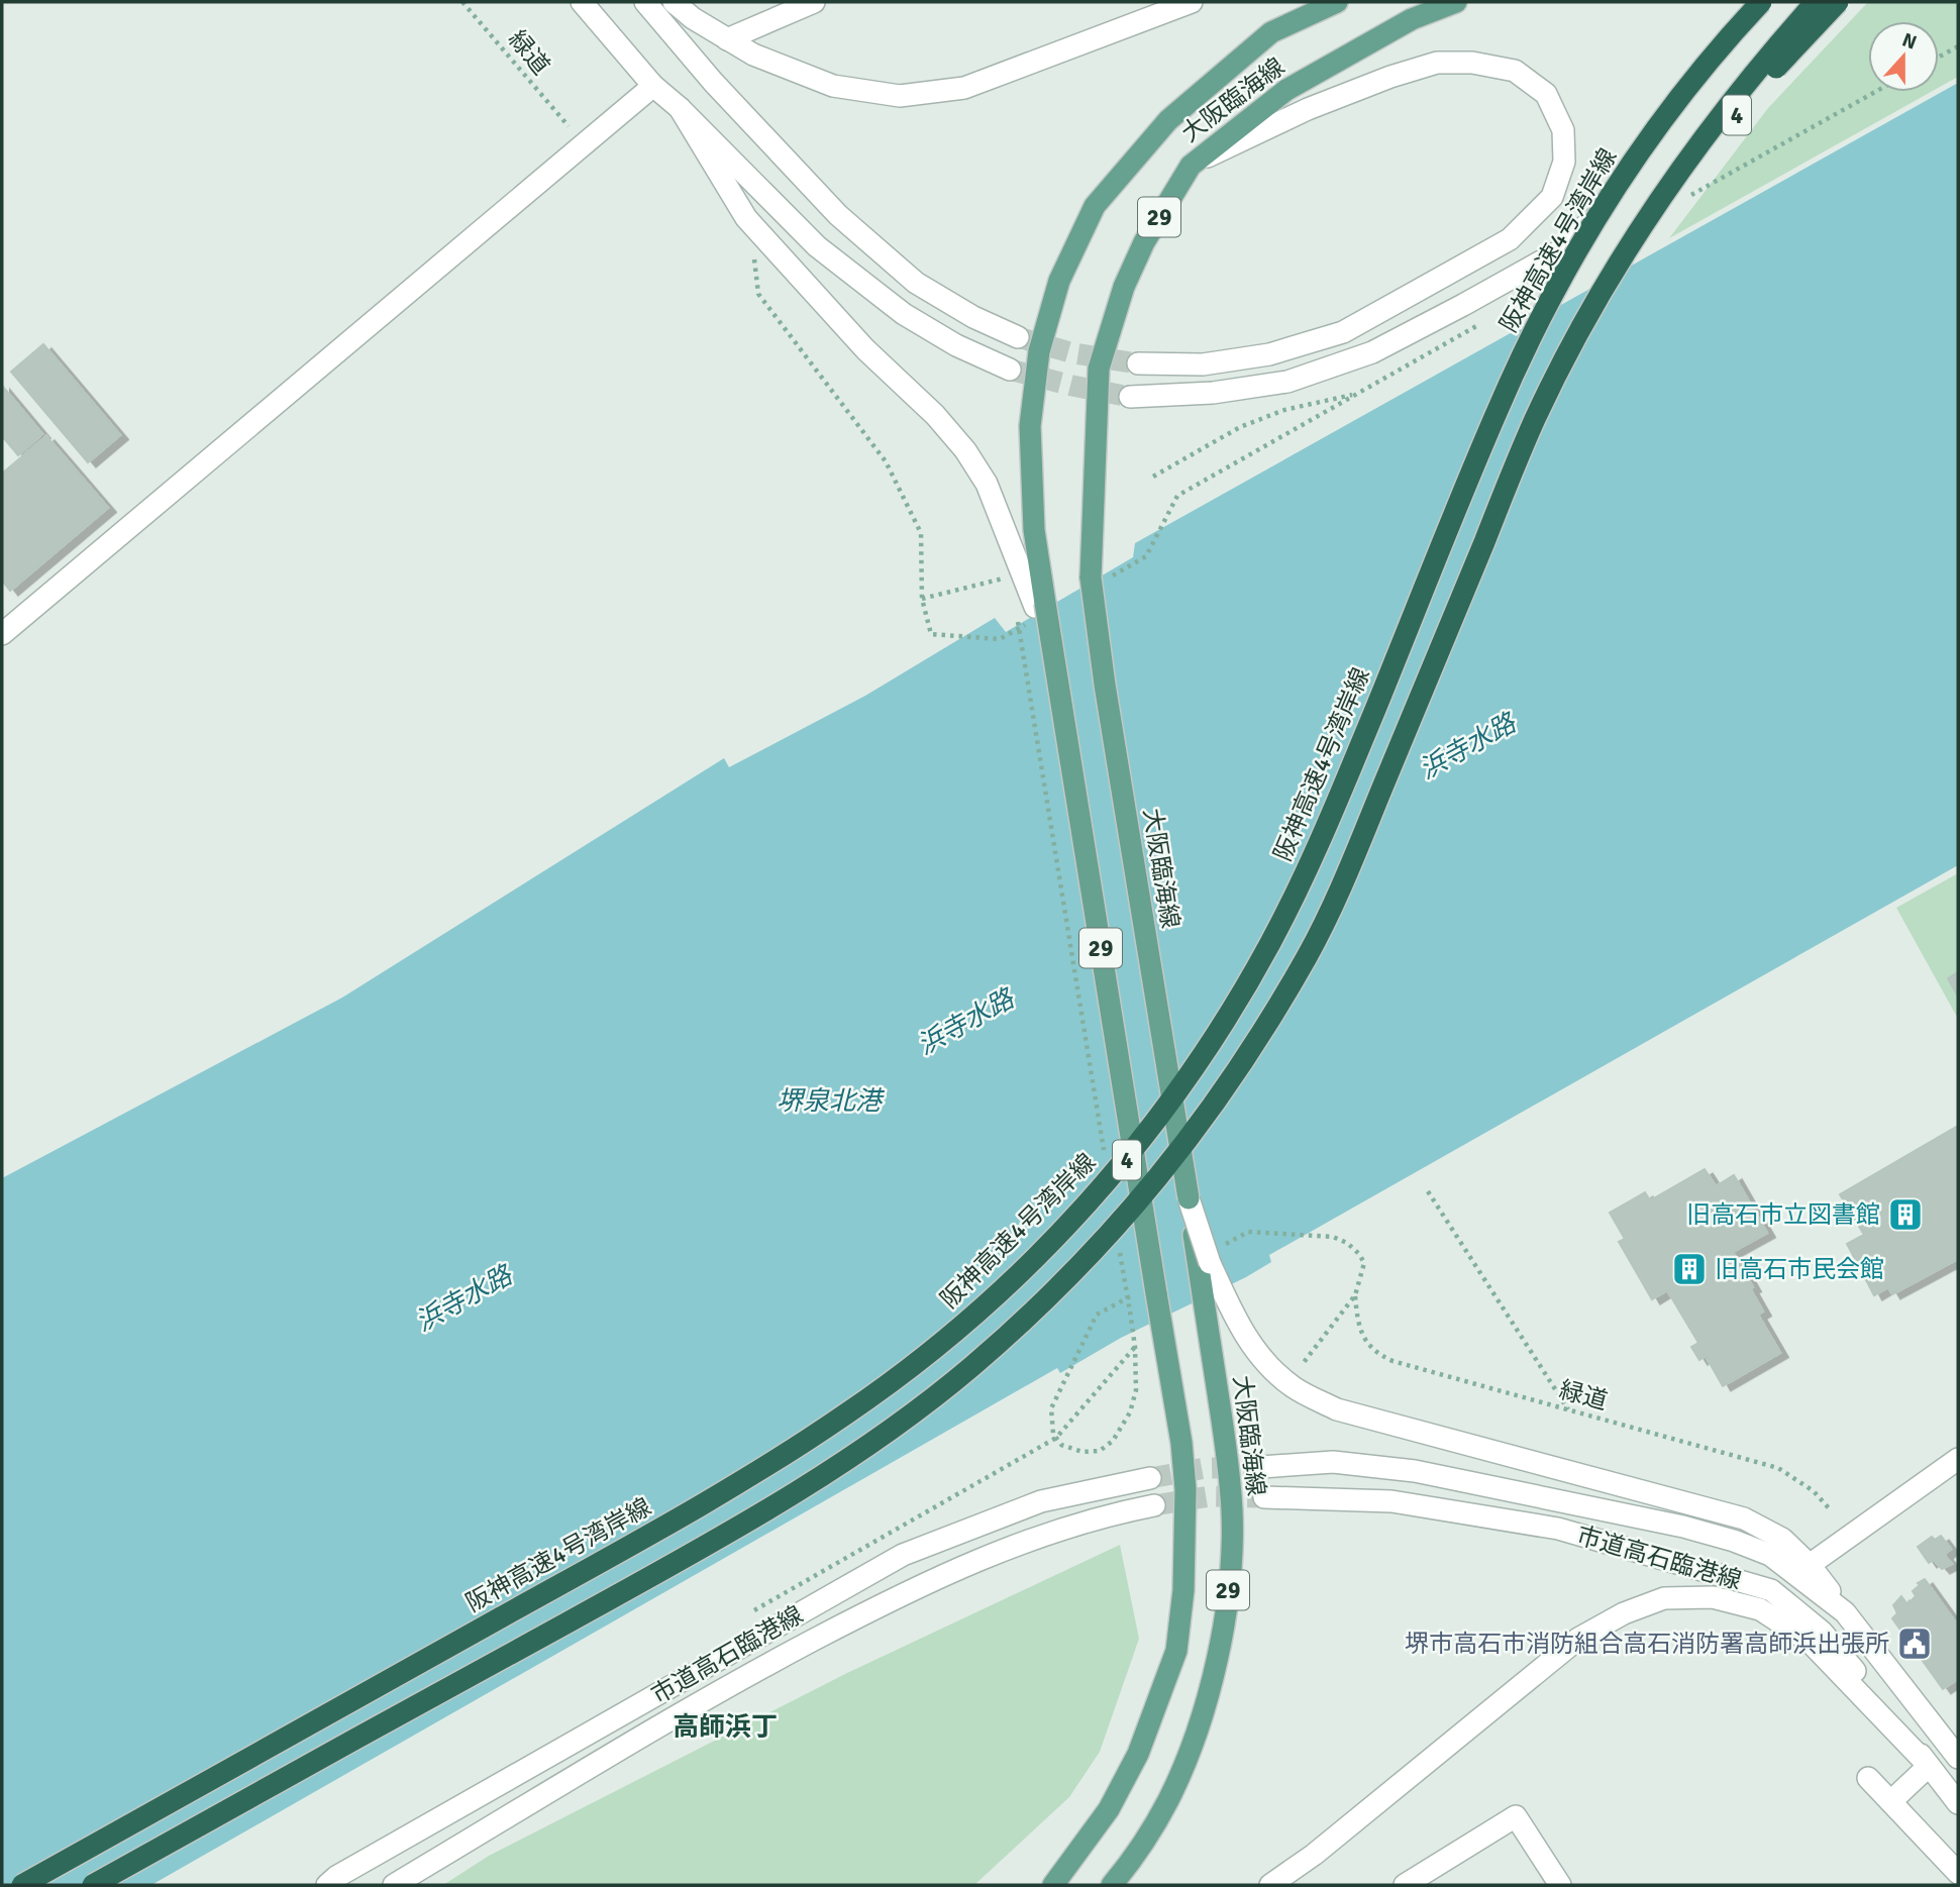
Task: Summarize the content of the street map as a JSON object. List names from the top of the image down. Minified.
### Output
{"streets":{"highway":["4","阪神高速4号湾岸線"],"main road":["大阪臨海線","29"],"street":["市道高石臨港線"],"path":["緑道"]},"districts":["高師浜丁"],"water":["浜寺水路","堺泉北港"],"places":{"building":["旧高石市立図書館","旧高石市民会館"],"public building":["堺市高石市消防組合高石消防署高師浜出張所"]},"north":"top"}
